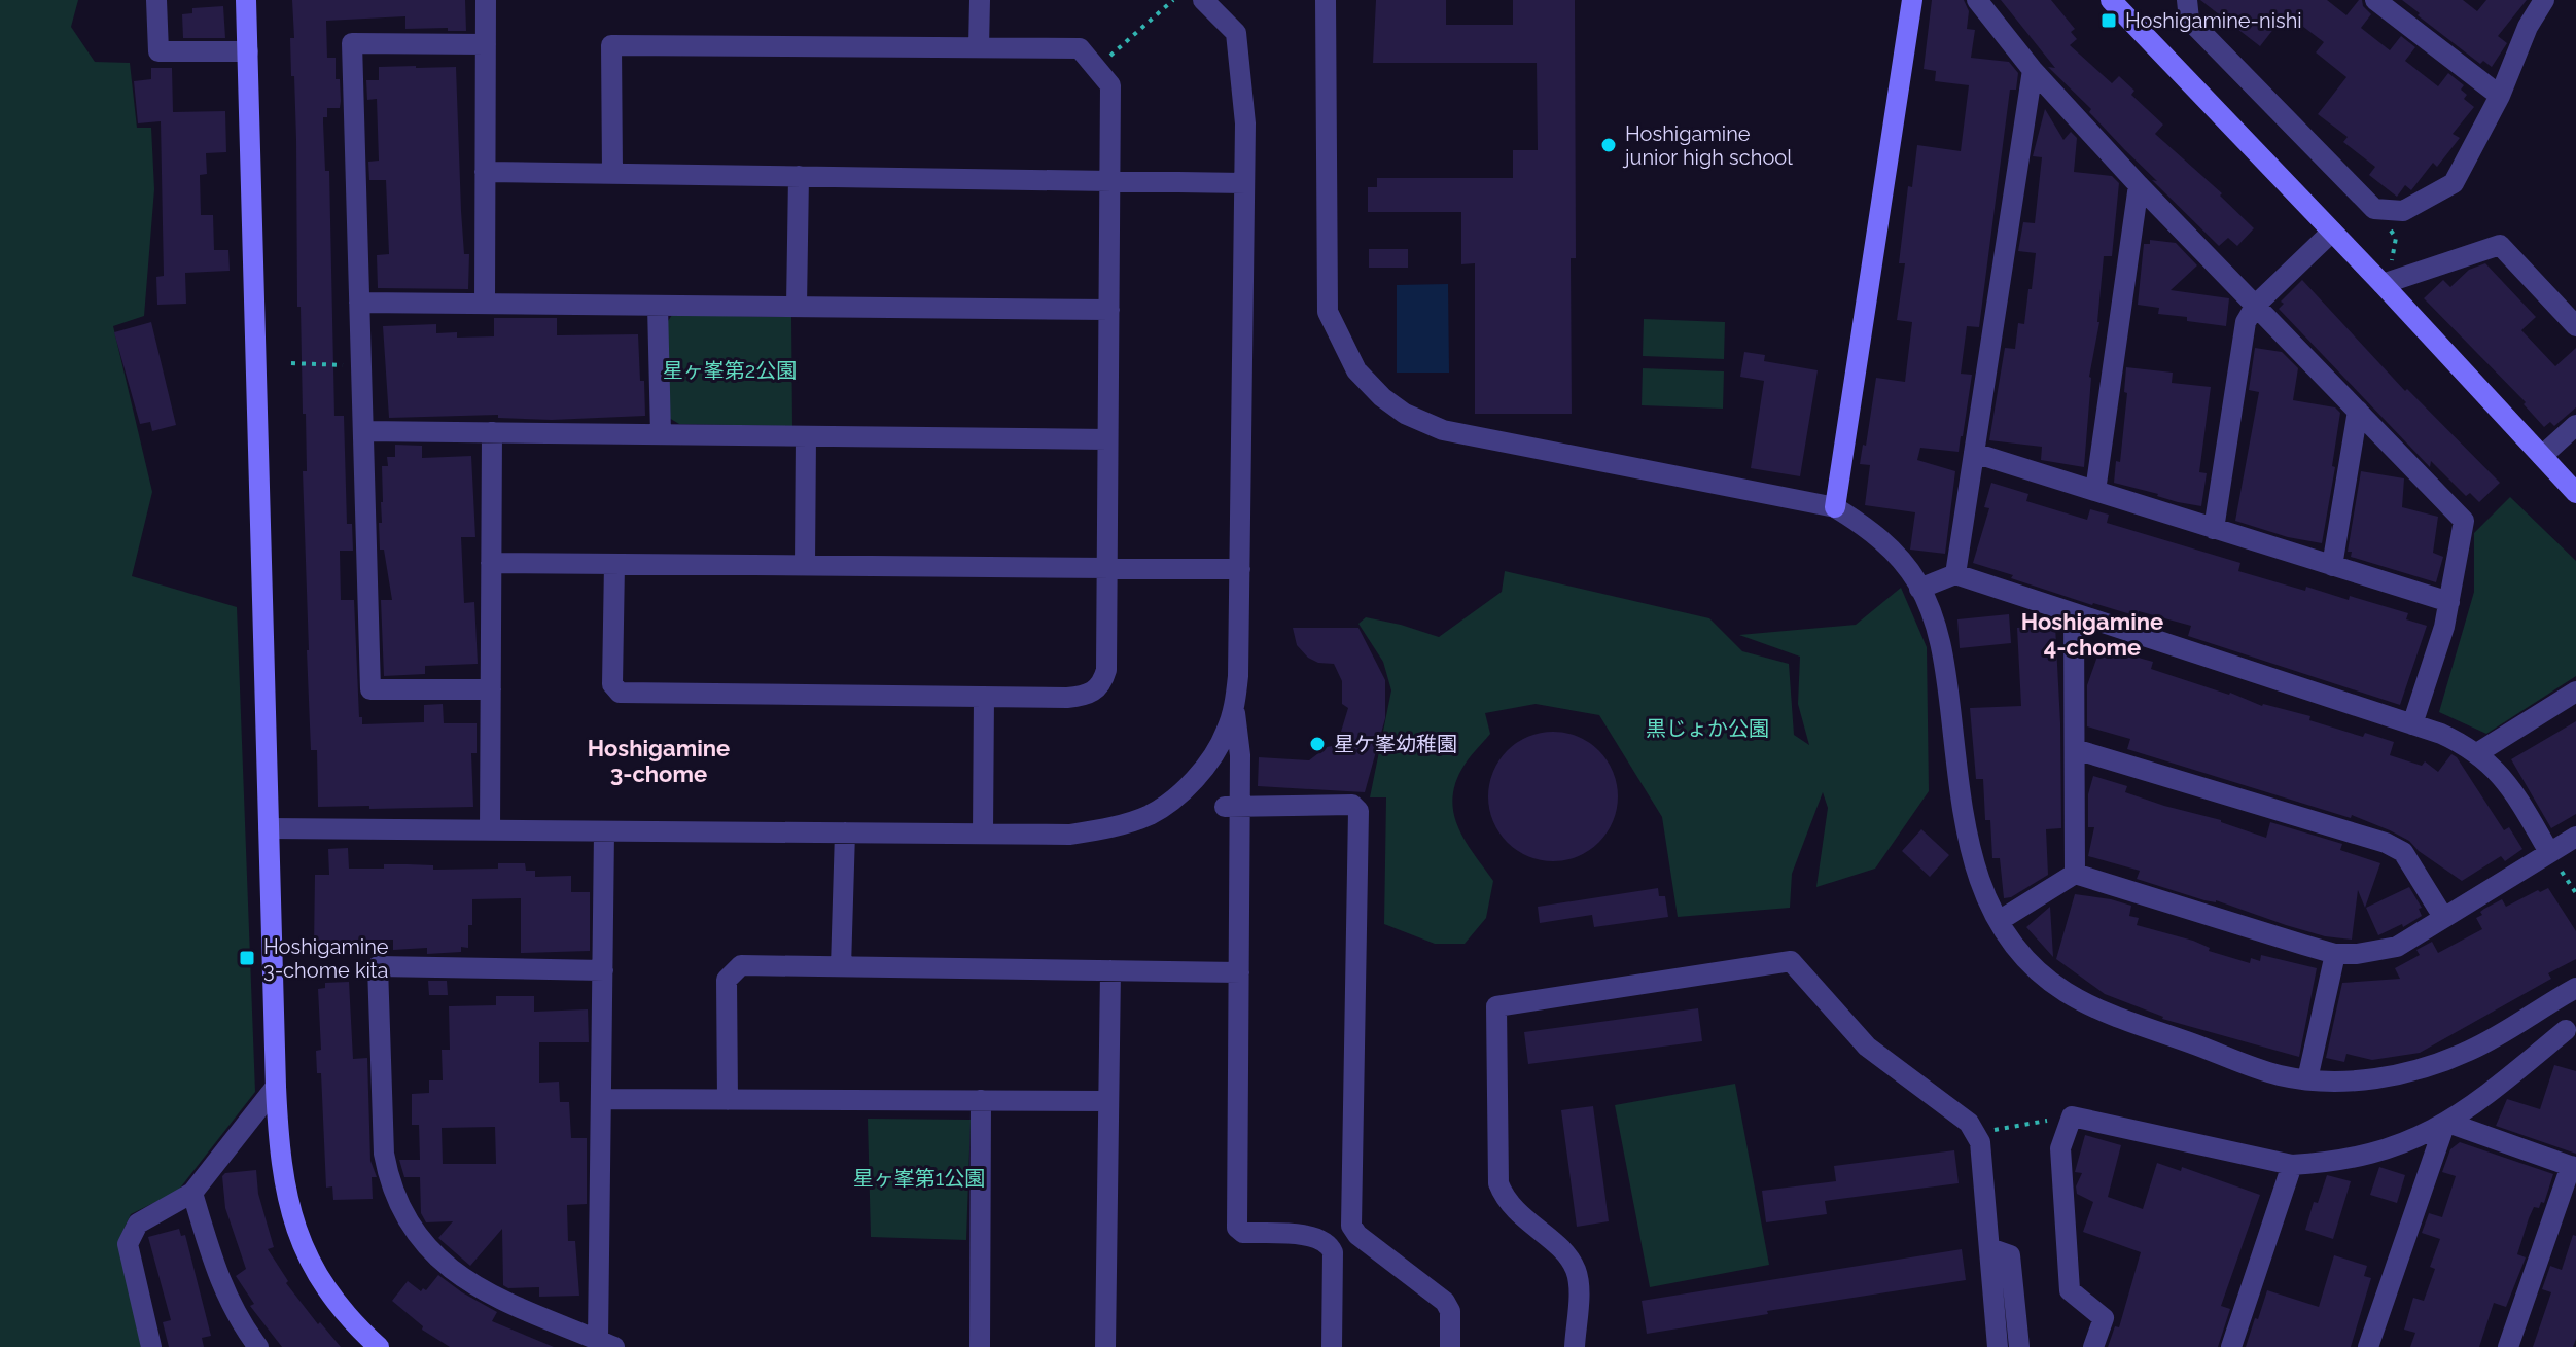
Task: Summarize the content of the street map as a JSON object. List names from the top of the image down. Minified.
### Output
{"districts":["Hoshigamine 4-chome","Hoshigamine 3-chome"],"parks":["星ヶ峯第2公園","黒じょか公園","星ヶ峯第1公園"],"places":{"transit":["Hoshigamine-nishi","Hoshigamine 3-chome kita"],"other":["Hoshigamine junior high school","星ケ峯幼稚園"]}}
